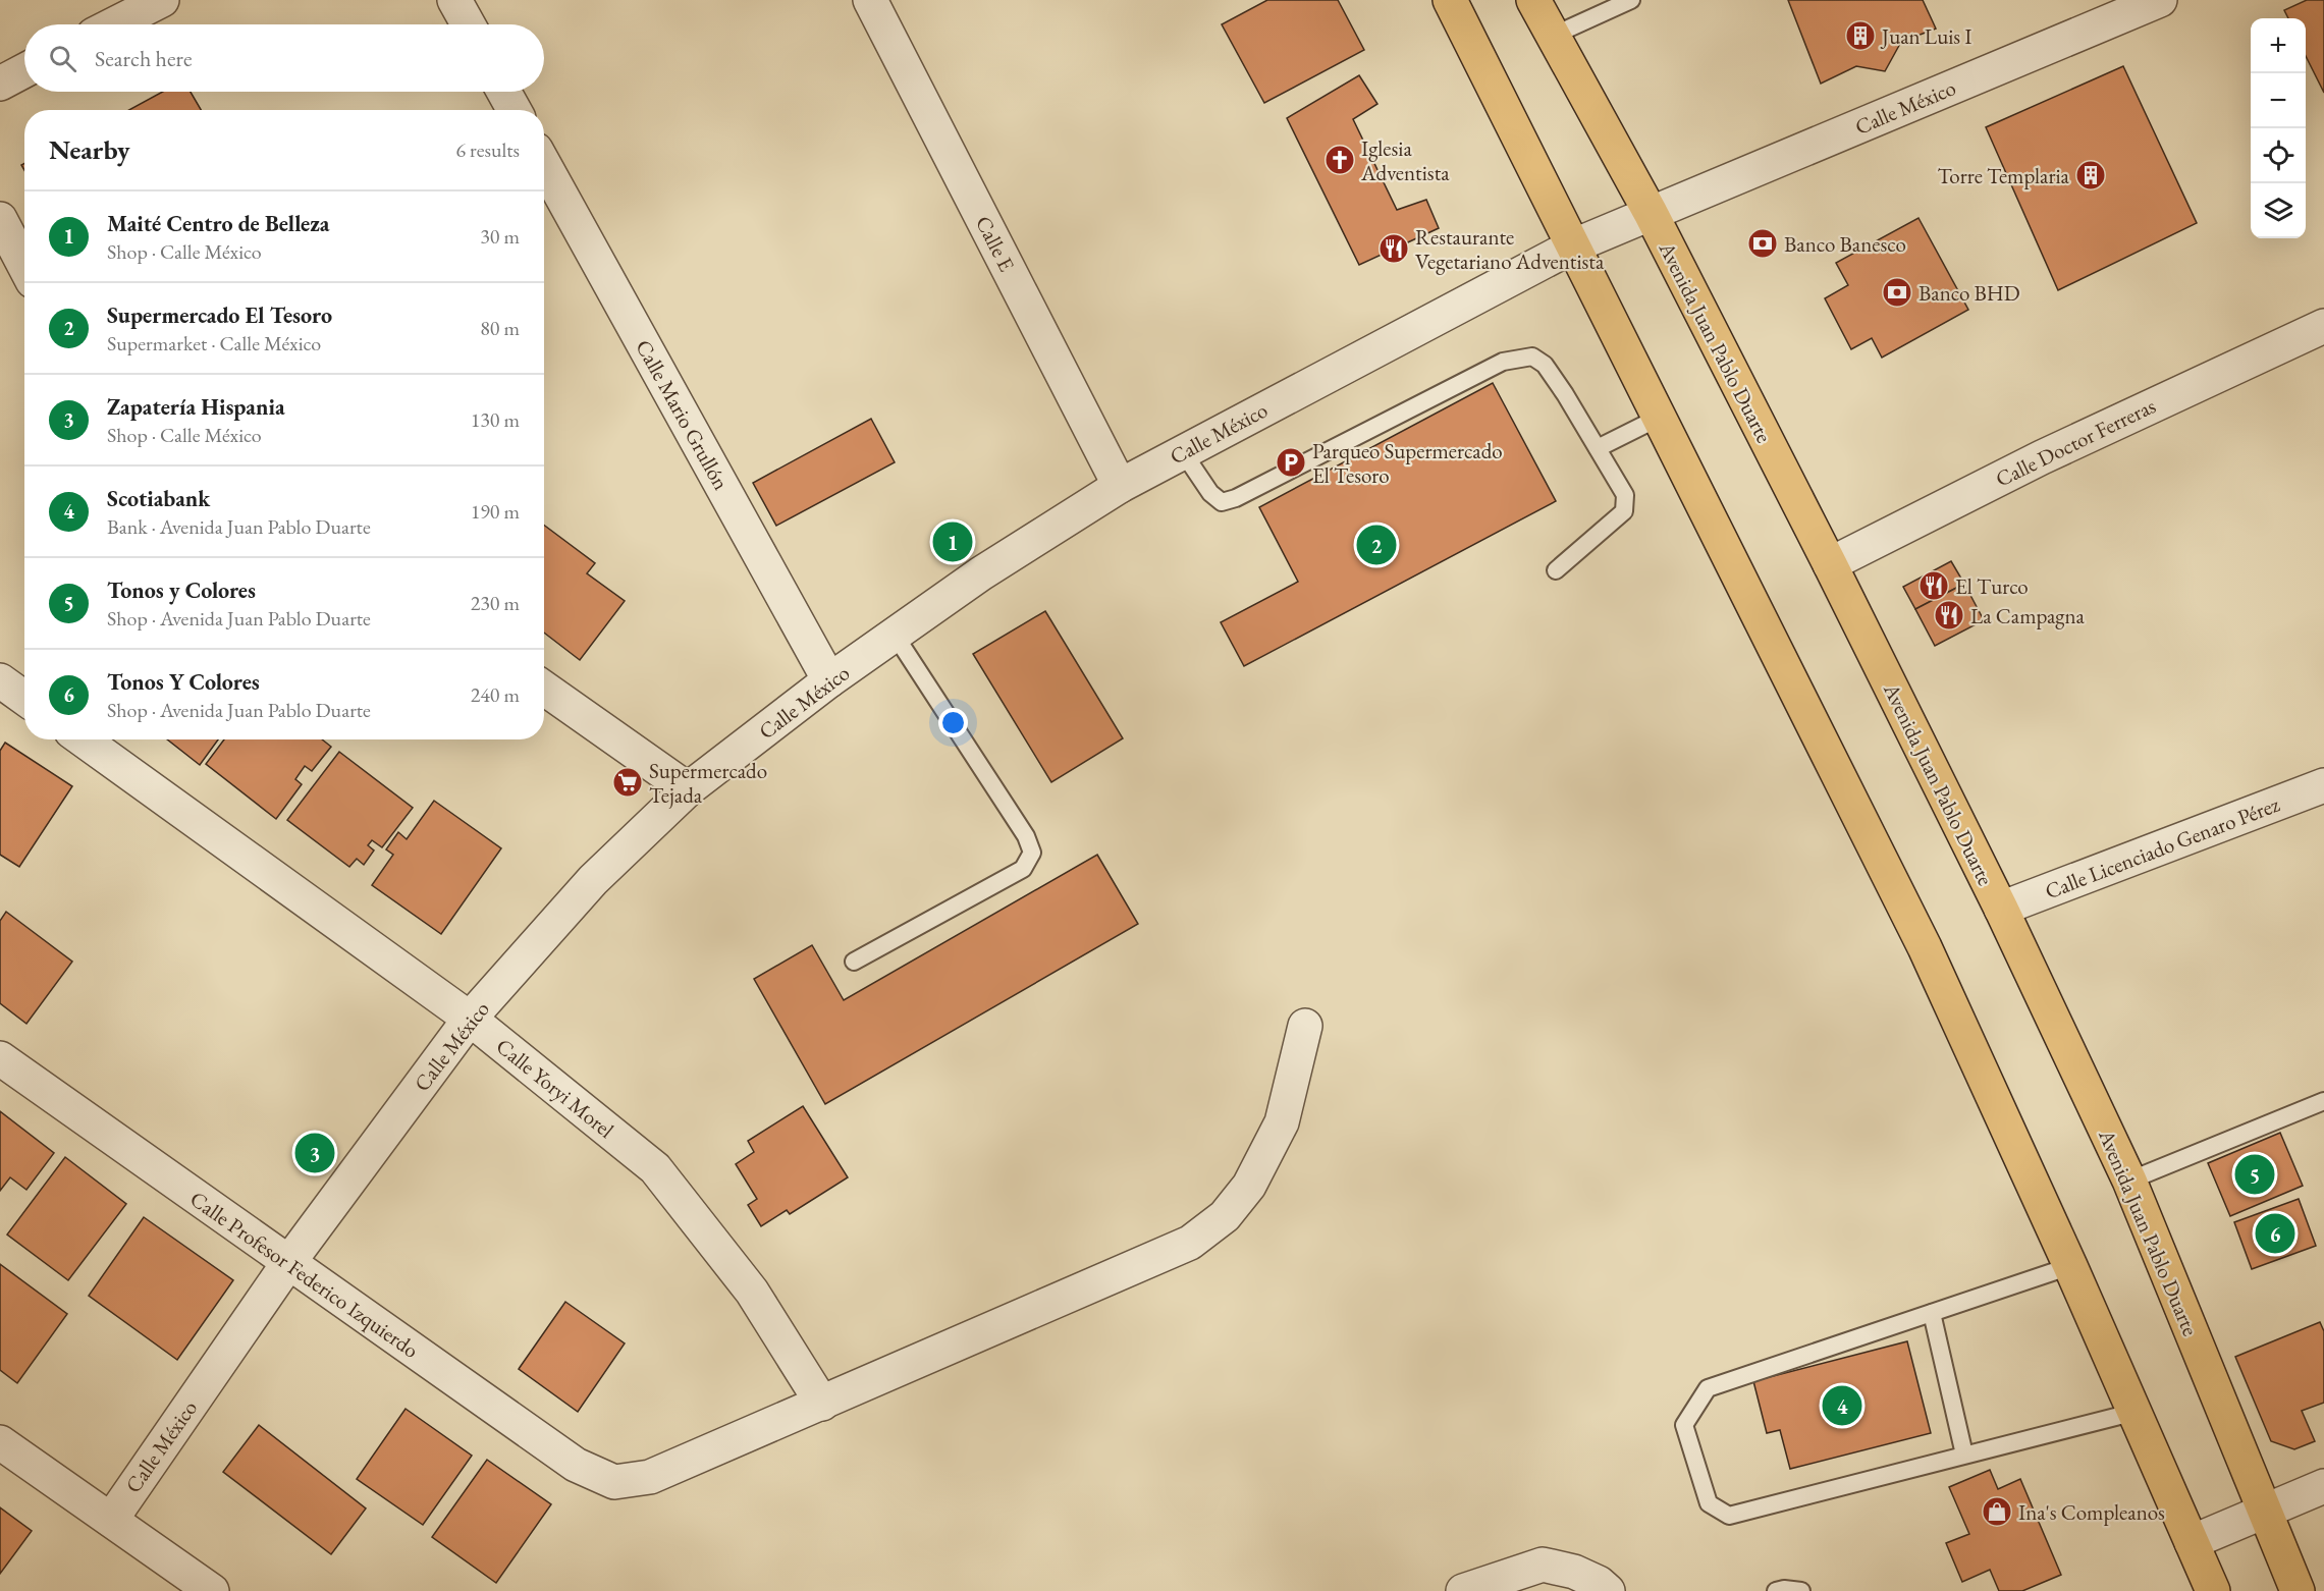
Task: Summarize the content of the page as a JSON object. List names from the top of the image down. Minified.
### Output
{"streets":{"main road":["Avenida Juan Pablo Duarte"],"street":["Calle México","Calle E","Calle Mario Grullón","Calle Doctor Ferreras","Calle Licenciado Genaro Pérez","Calle Yoryi Morel","Calle Profesor Federico Izquierdo"]},"crossings":[["Calle México","Calle E"],["Calle México","Avenida Juan Pablo Duarte"],["Calle México","Calle Mario Grullón"],["Calle México","Calle Yoryi Morel"],["Calle México","Calle Profesor Federico Izquierdo"],["Avenida Juan Pablo Duarte","Calle Doctor Ferreras"],["Avenida Juan Pablo Duarte","Calle Licenciado Genaro Pérez"],["Calle Yoryi Morel","Calle Profesor Federico Izquierdo"]],"places":{"building":["Juan Luis I","Torre Templaria"],"church":["Iglesia Adventista"],"bank":["Banco Banesco","Banco BHD"],"restaurant":["Restaurante Vegetariano Adventista","El Turco","La Campagna"],"parking":["Parqueo Supermercado El Tesoro"],"supermarket":["Supermercado Tejada"],"shop":["Ina's Compleanos"]},"page":{"map_buttons":["+","−"],"search":"Search here","heading":["Nearby","6 results"],"list":[{"mark":"1","name":"Maité Centro de Belleza","note":"Shop · Calle México","value":"30 m"},{"mark":"2","name":"Supermercado El Tesoro","note":"Supermarket · Calle México","value":"80 m"},{"mark":"3","name":"Zapatería Hispania","note":"Shop · Calle México","value":"130 m"},{"mark":"4","name":"Scotiabank","note":"Bank · Avenida Juan Pablo Duarte","value":"190 m"},{"mark":"5","name":"Tonos y Colores","note":"Shop · Avenida Juan Pablo Duarte","value":"230 m"},{"mark":"6","name":"Tonos Y Colores","note":"Shop · Avenida Juan Pablo Duarte","value":"240 m"}],"pins":["1","2","3","5","6","4"]}}
